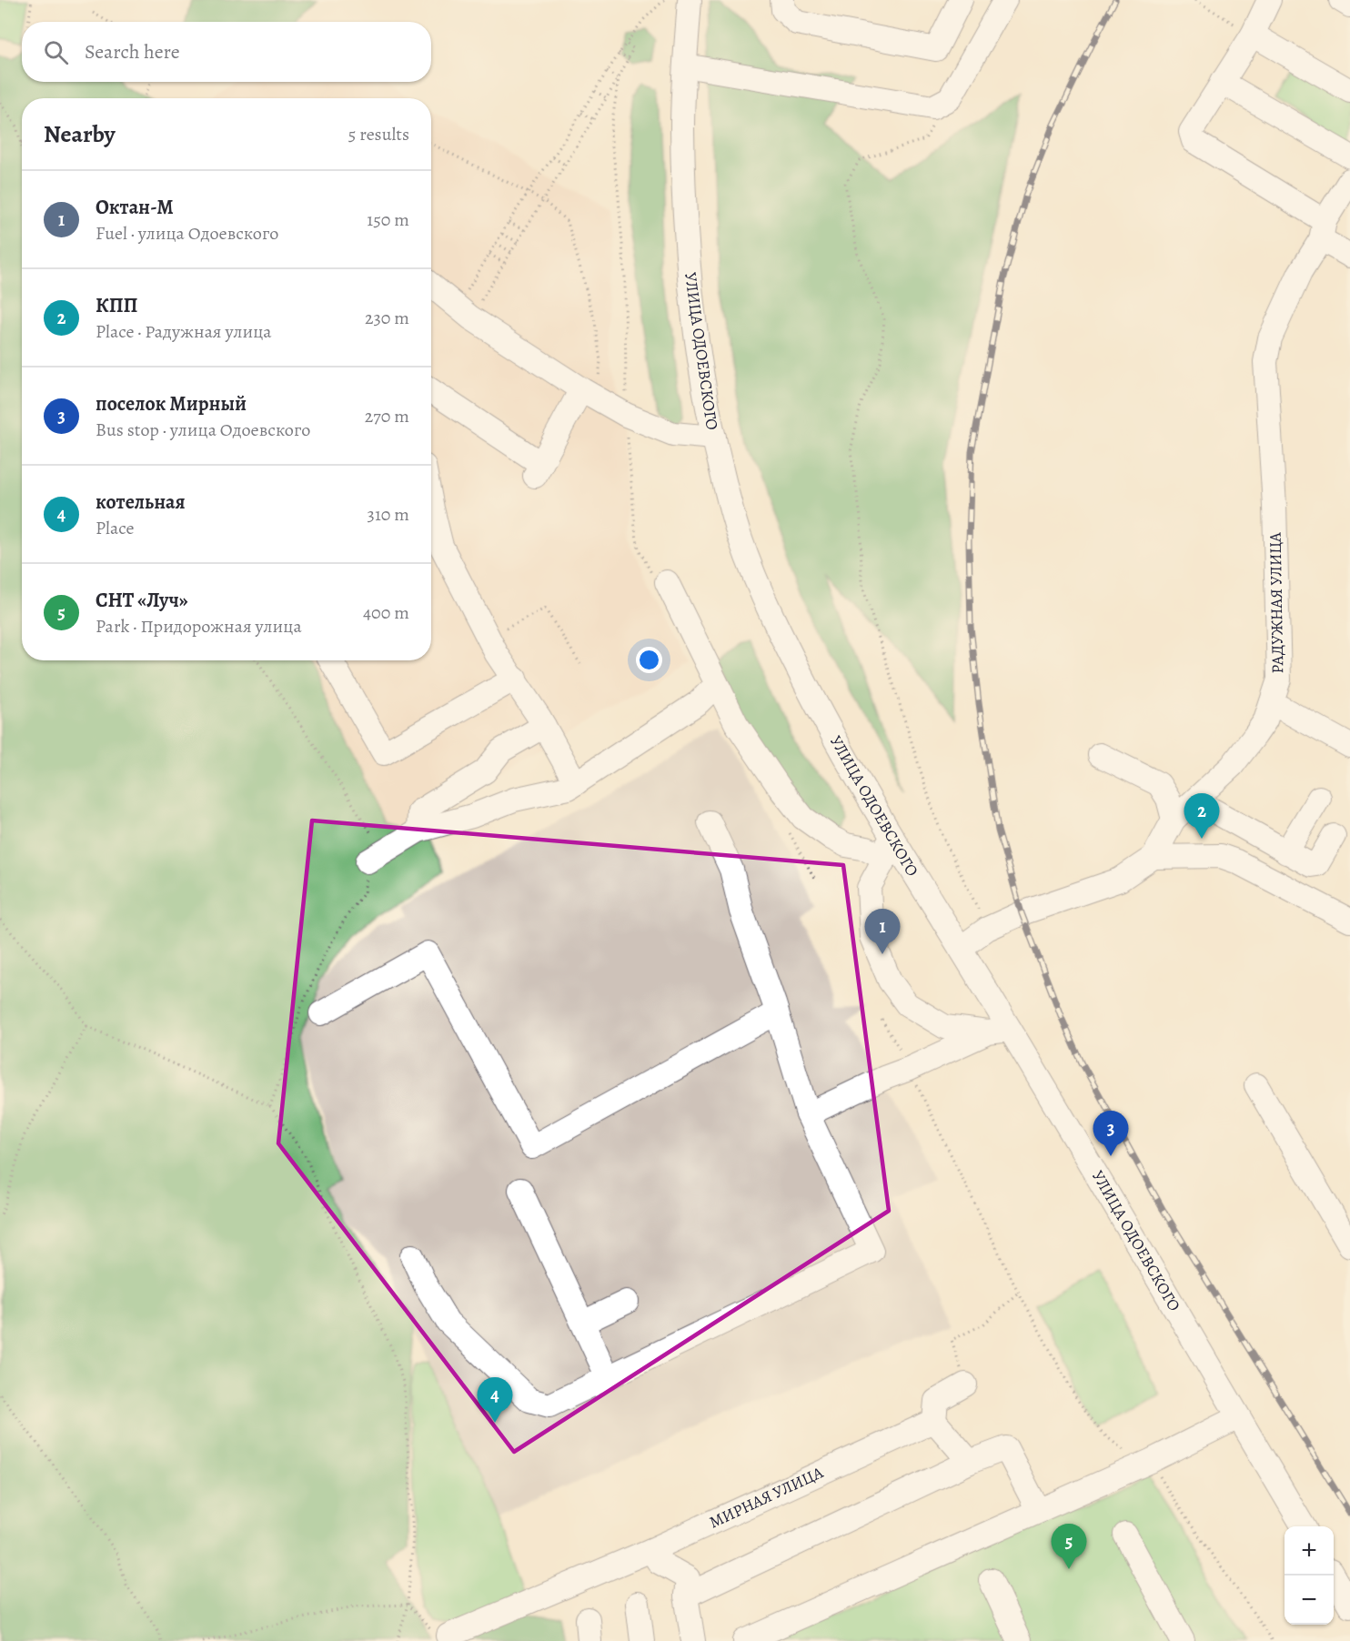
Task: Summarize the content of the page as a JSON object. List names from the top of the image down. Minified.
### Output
{"streets":{"street":["УЛИЦА ОДОЕВСКОГО","РАДУЖНАЯ УЛИЦА","МИРНАЯ УЛИЦА"]},"page":{"search":"Search here","heading":["Nearby","5 results"],"list":[{"mark":"1","name":"Октан-М","note":"Fuel · улица Одоевского","value":"150 m"},{"mark":"2","name":"КПП","note":"Place · Радужная улица","value":"230 m"},{"mark":"3","name":"поселок Мирный","note":"Bus stop · улица Одоевского","value":"270 m"},{"mark":"4","name":"котельная","note":"Place","value":"310 m"},{"mark":"5","name":"СНТ «Луч»","note":"Park · Придорожная улица","value":"400 m"}],"pins":["2","1","3","4","5"],"map_buttons":["+","−"]}}
